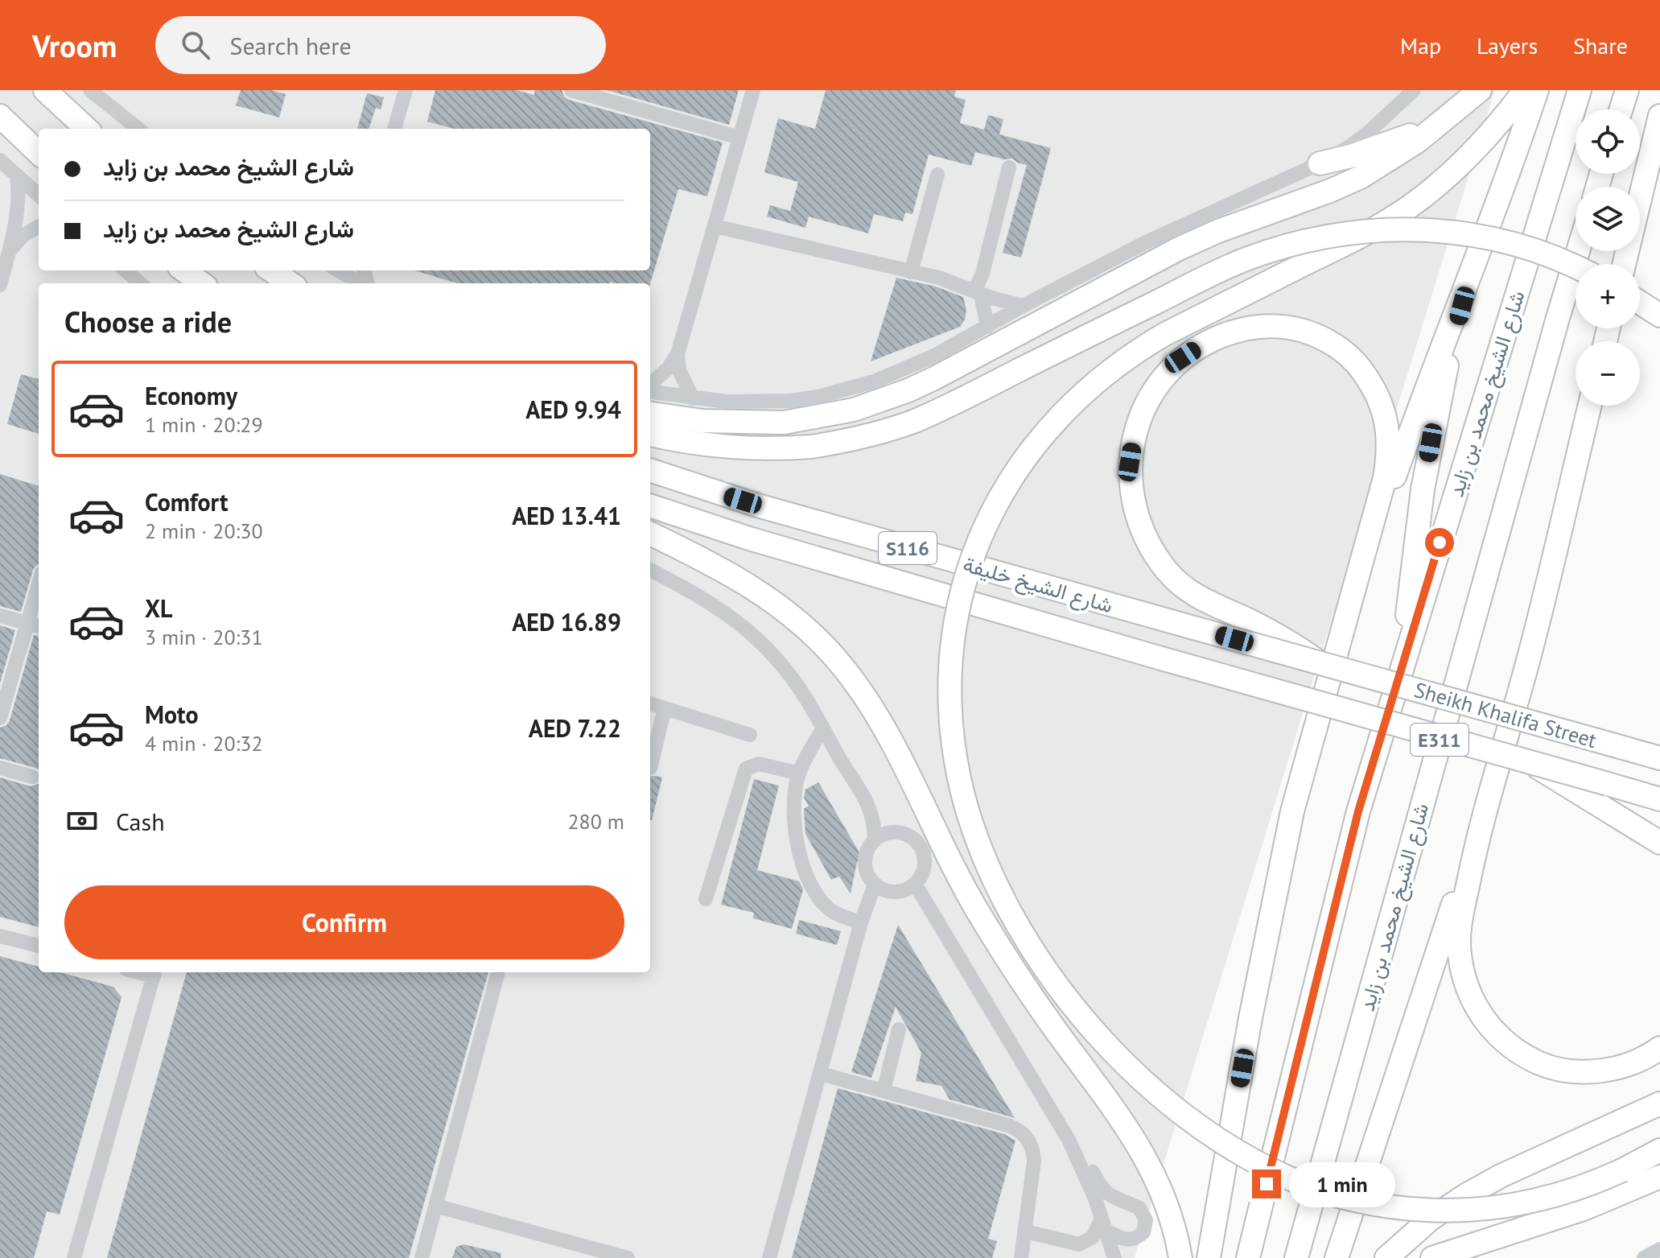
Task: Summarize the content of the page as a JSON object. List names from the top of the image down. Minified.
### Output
{"streets":{"highway":["شارع الشيخ محمد بن زايد","S116","شارع الشيخ خليفة","Sheikh Khalifa Street","E311"]},"crossings":[["S116","Sheikh Khalifa Street"],["شارع الشيخ خليفة","Sheikh Khalifa Street"]],"page":{"header":"Vroom","search":"Search here","nav":["Map","Layers","Share"],"map_buttons":["+","−"],"banner":["شارع الشيخ محمد بن زايد","شارع الشيخ محمد بن زايد"],"heading":"Choose a ride","list":[{"name":"Economy","note":"1 min · 20:29","value":"AED 9.94"},{"name":"Comfort","note":"2 min · 20:30","value":"AED 13.41"},{"name":"XL","note":"3 min · 20:31","value":"AED 16.89"},{"name":"Moto","note":"4 min · 20:32","value":"AED 7.22"}],"pay":["Cash","280 m"],"buttons":"Confirm","bubble":"1 min"}}
